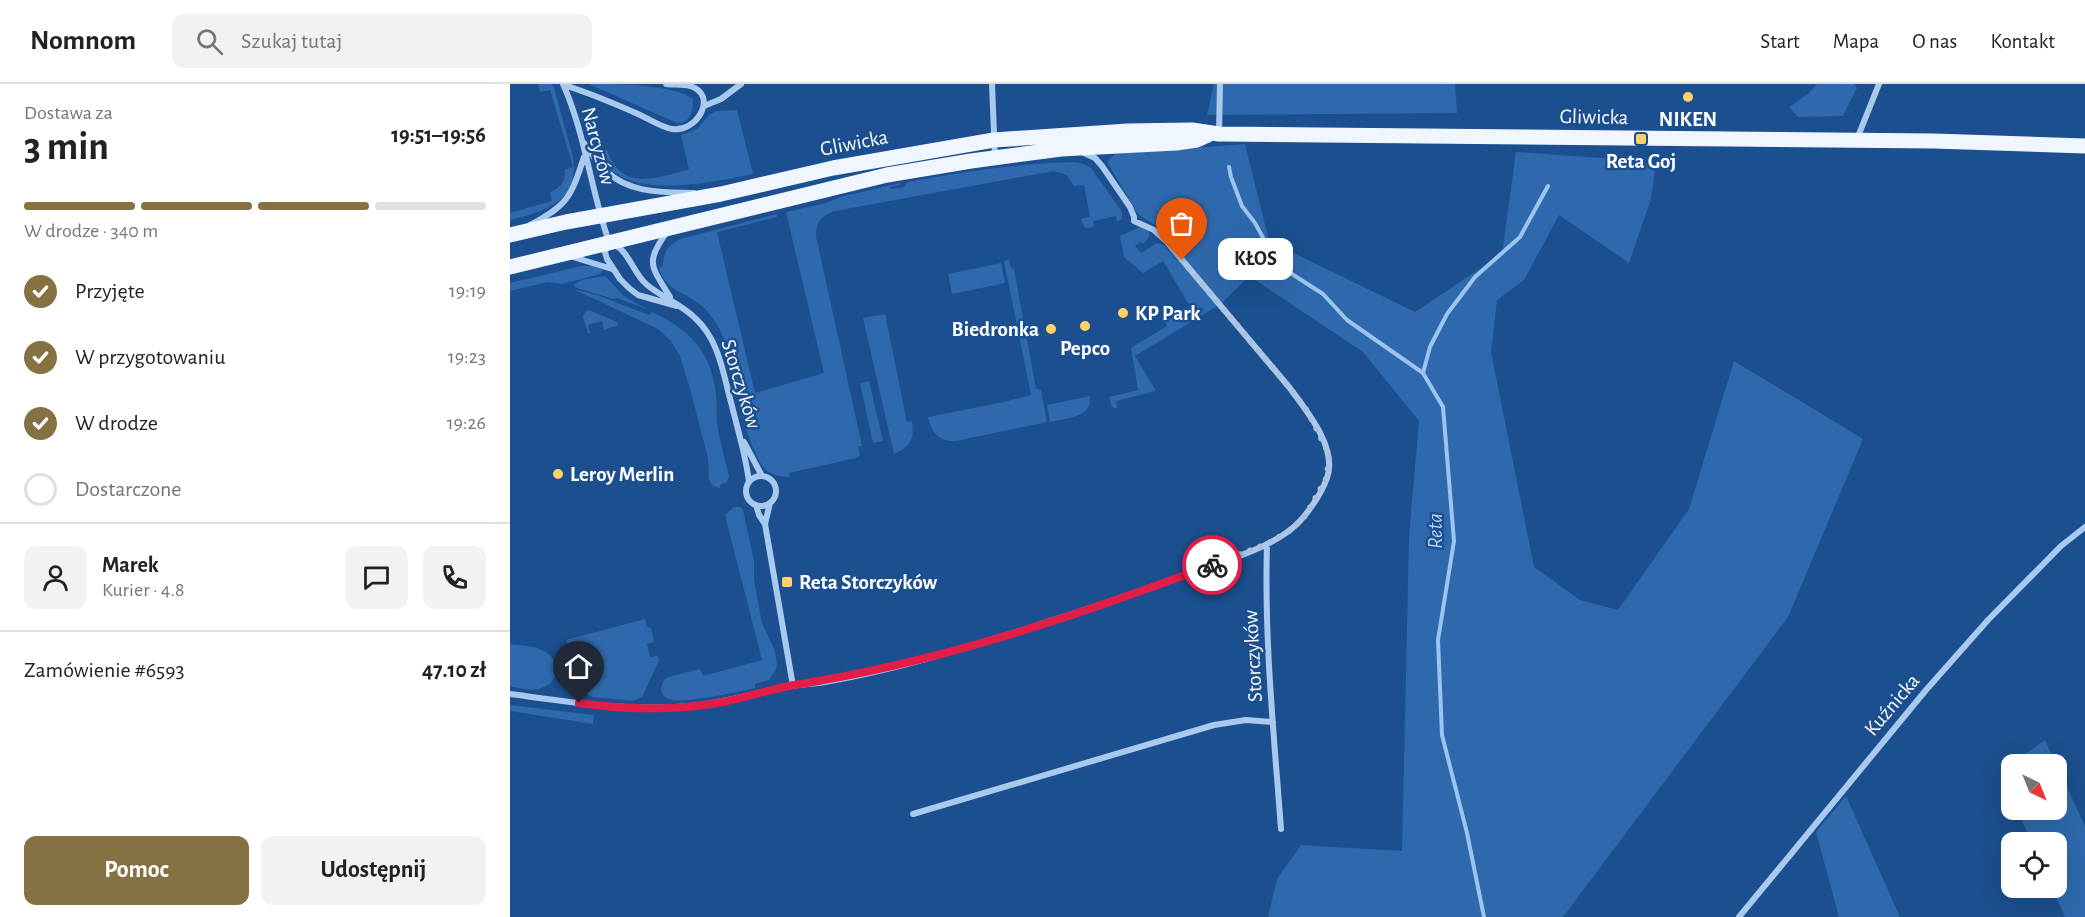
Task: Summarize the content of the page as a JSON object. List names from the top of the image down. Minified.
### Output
{"streets":{"main road":["Gliwicka"],"street":["Narcyzów","Storczyków","Kuźnicka"]},"crossings":[["Gliwicka","Narcyzów"],["Gliwicka","Storczyków"],["Narcyzów","Storczyków"]],"water":["Reta"],"places":{"other":["NIKEN","KŁOS","KP Park","Pepco","Biedronka","Leroy Merlin"],"transit":["Reta Goj","Reta Storczyków"]},"north":"bottom right","page":{"header":"Nomnom","search":"Szukaj tutaj","nav":["Start","Mapa","O nas","Kontakt"],"heading":["3 min","Dostawa za","19:51–19:56"],"panel":["Marek","Kurier · 4.8","Zamówienie #6593","47.10 zł"],"bar":"W drodze · 340 m","bubble":"KŁOS","list":[["Przyjęte","19:19"],["W przygotowaniu","19:23"],["W drodze","19:26"],"Dostarczone"],"buttons":["Pomoc","Udostępnij"]}}
